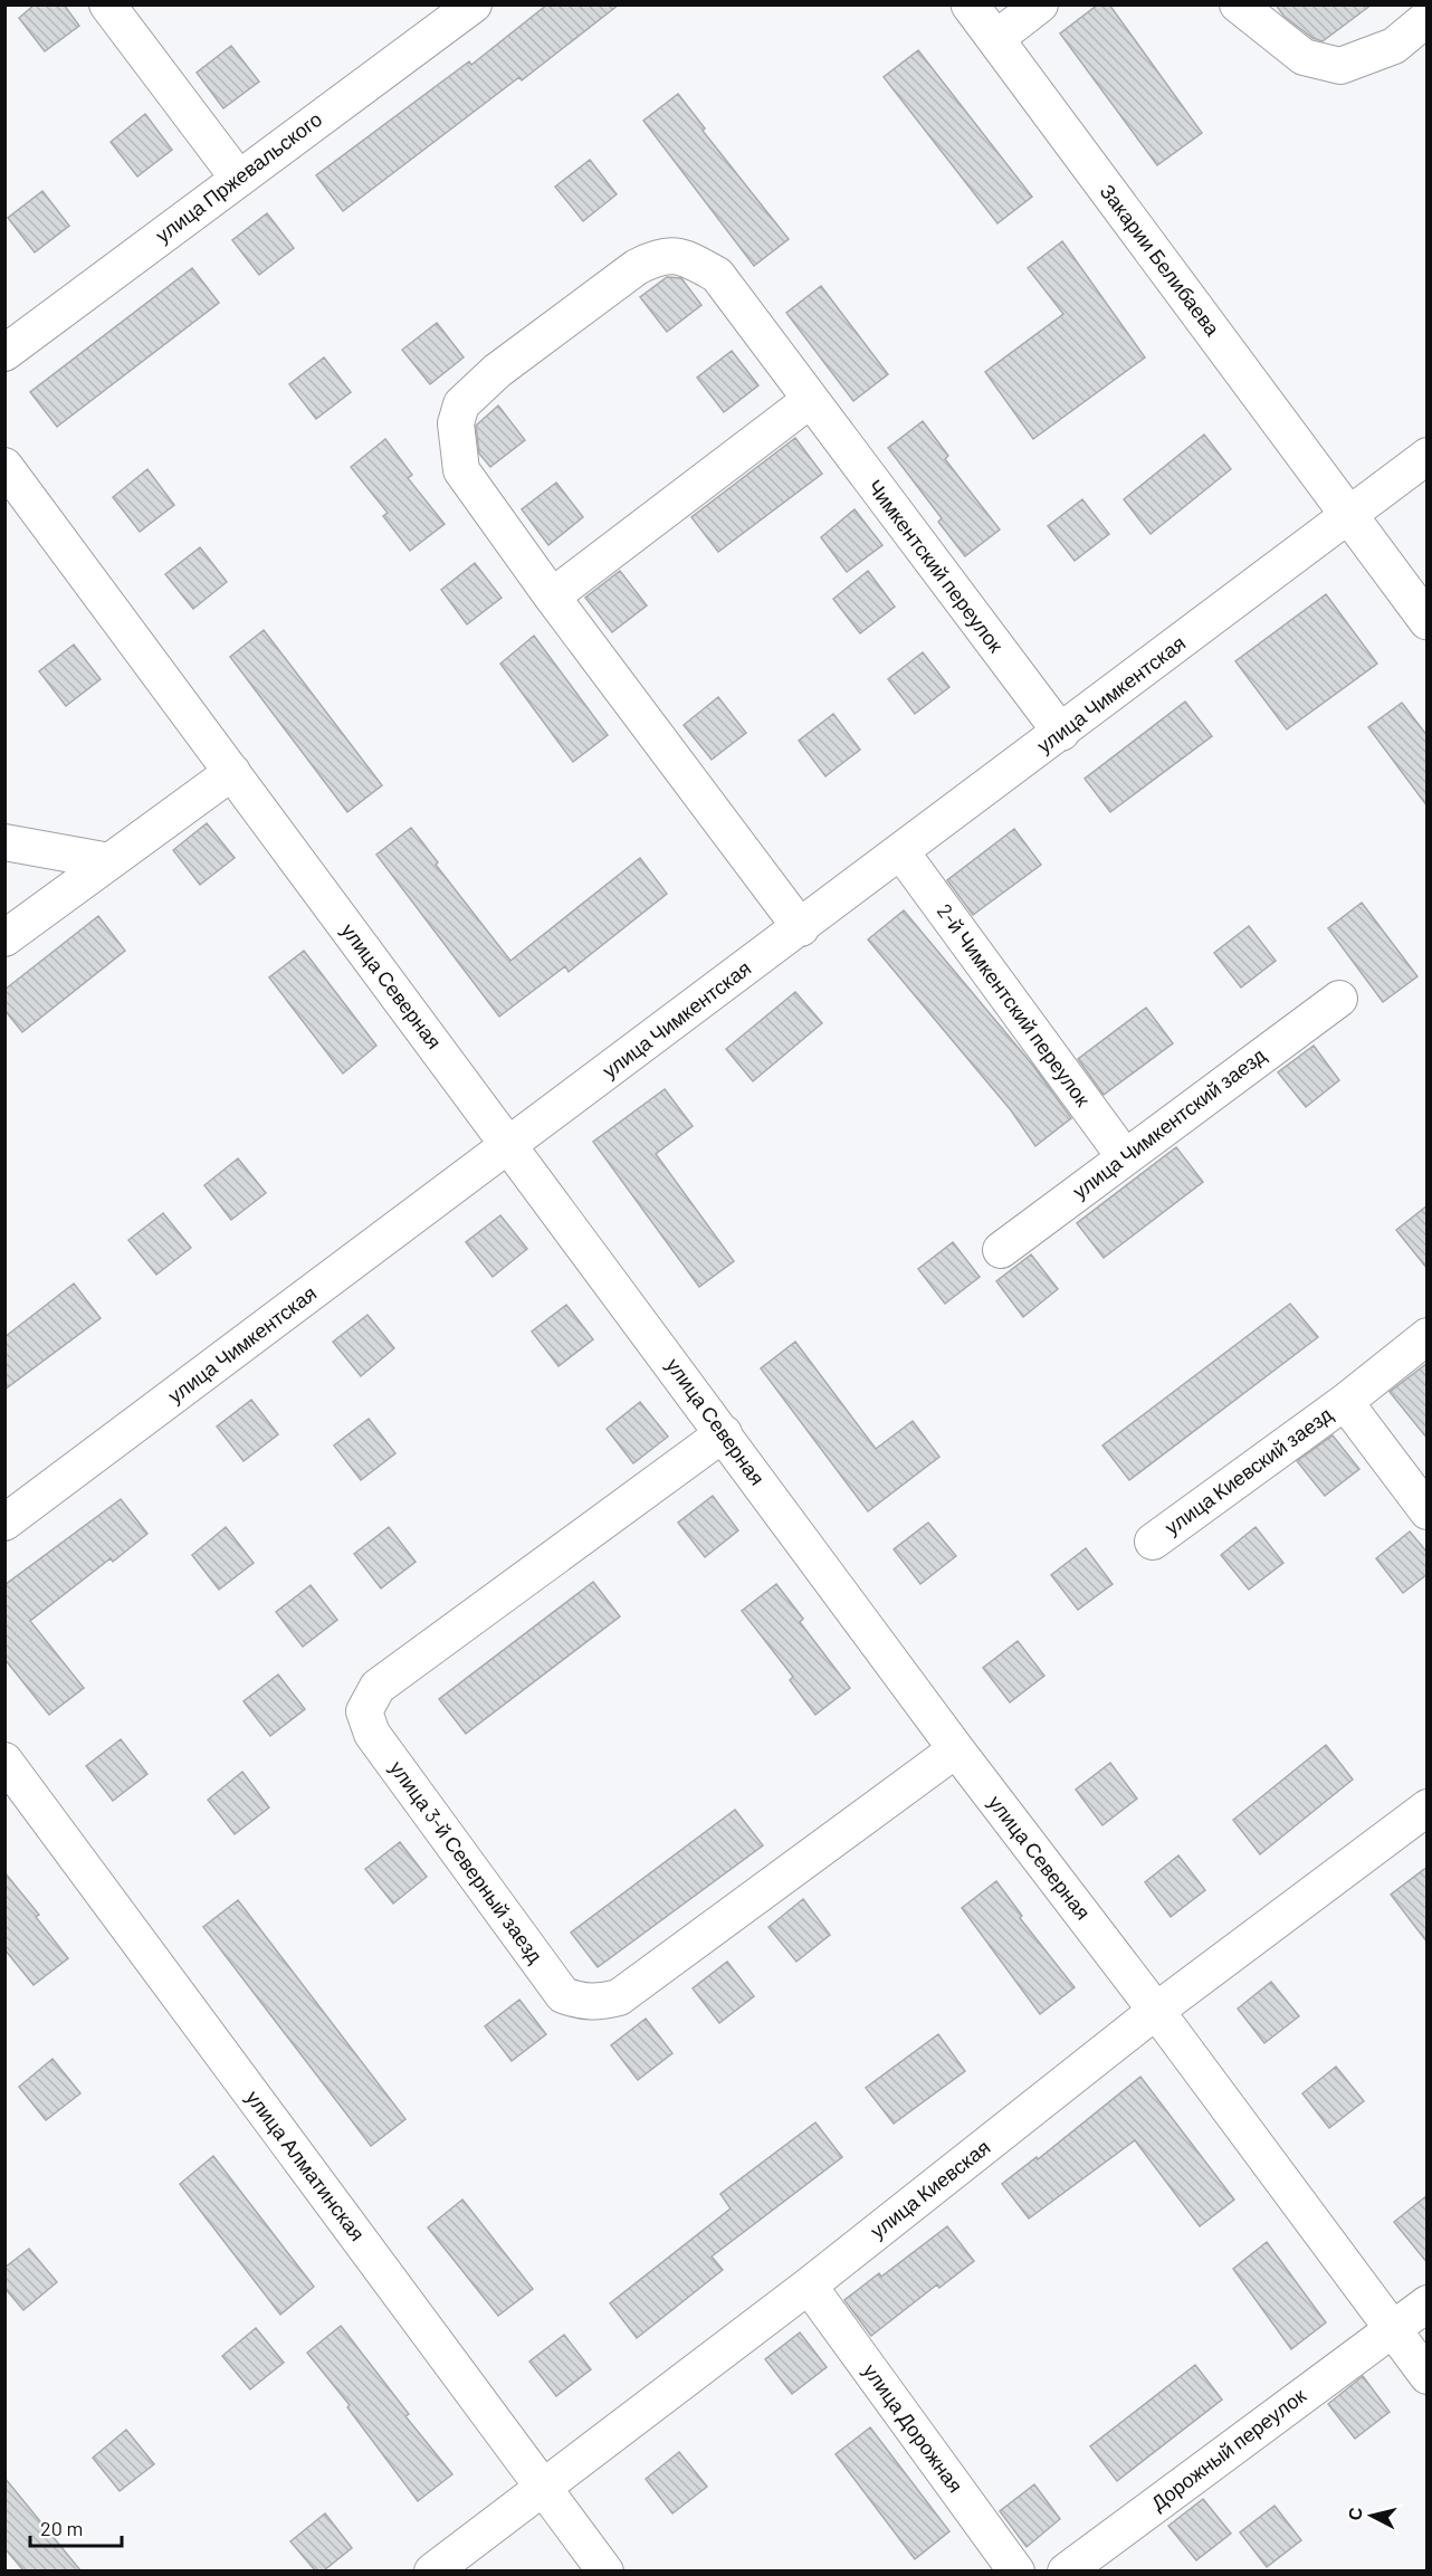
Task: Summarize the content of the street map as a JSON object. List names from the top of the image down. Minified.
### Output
{"streets":{"street":["улица Пржевальского","Закарии Белибаева","Чимкентский переулок","улица Чимкентская","улица Северная","2-й Чимкентский переулок","улица Чимкентский заезд","улица Киевский заезд","улица 3-й Северный заезд","улица Алматинская","улица Киевская","улица Дорожная","Дорожный переулок"]},"crossings":[["Закарии Белибаева","улица Чимкентская"],["Чимкентский переулок","улица Чимкентская"],["улица Чимкентская","улица Северная"],["улица Чимкентская","2-й Чимкентский переулок"],["улица Северная","улица 3-й Северный заезд"],["улица Северная","улица Киевская"],["улица Северная","Дорожный переулок"],["2-й Чимкентский переулок","улица Чимкентский заезд"],["улица Алматинская","улица Киевская"],["улица Киевская","улица Дорожная"]],"scale_bar":"20 m","north":"left"}
